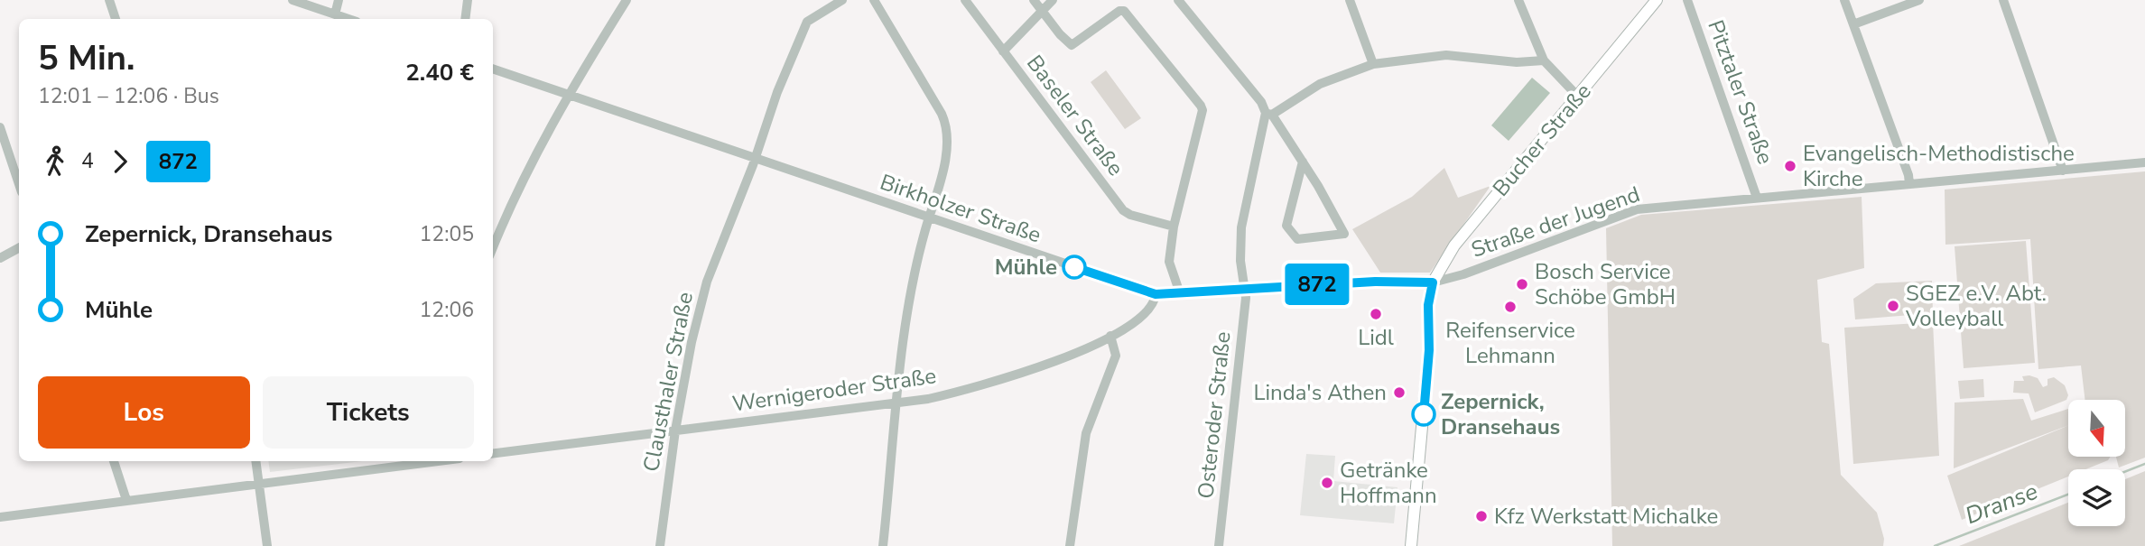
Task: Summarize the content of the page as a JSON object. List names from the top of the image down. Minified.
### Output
{"streets":{"main road":["Bucher Straße"],"street":["Pitztaler Straße","Baseler Straße","Birkholzer Straße","Straße der Jugend","Clausthaler Straße","Wernigeroder Straße","Osteroder Straße"]},"crossings":[["Pitztaler Straße","Straße der Jugend"],["Bucher Straße","Birkholzer Straße"],["Bucher Straße","Straße der Jugend"],["Birkholzer Straße","Straße der Jugend"],["Birkholzer Straße","Clausthaler Straße"],["Birkholzer Straße","Wernigeroder Straße"],["Birkholzer Straße","Osteroder Straße"],["Clausthaler Straße","Wernigeroder Straße"]],"water":["Dranse"],"places":["Evangelisch-Methodistische Kirche","Mühle","Bosch Service Schöbe GmbH","SGEZ e.V. Abt. Volleyball","Reifenservice Lehmann","Lidl","Linda's Athen","Zepernick, Dransehaus","Getränke Hoffmann","Kfz Werkstatt Michalke"],"lines":["bus line 872"],"north":"bottom","page":{"on_map":"872","heading":["5 Min.","12:01 – 12:06 · Bus","2.40 €"],"legs":["4","872"],"list":[{"name":"Zepernick, Dransehaus","value":"12:05"},{"name":"Mühle","value":"12:06"}],"buttons":["Los","Tickets"]}}
